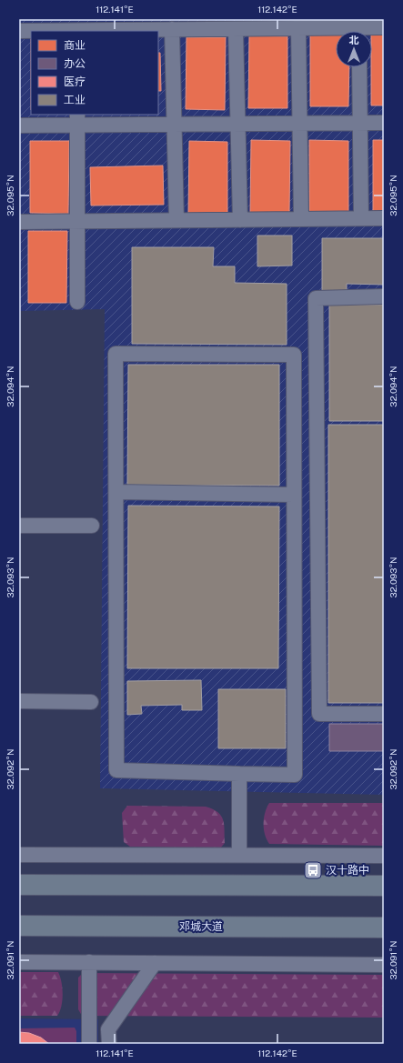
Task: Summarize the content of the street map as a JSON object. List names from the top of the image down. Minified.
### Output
{"streets":{"highway":["邓城大道"]},"places":{"bus stop":["汉十路中"]},"legend":["商业","办公","医疗","工业"],"north":"top","coordinates":["112.141°E","112.142°E","32.095°N","32.094°N","32.093°N","32.092°N","32.091°N"]}
